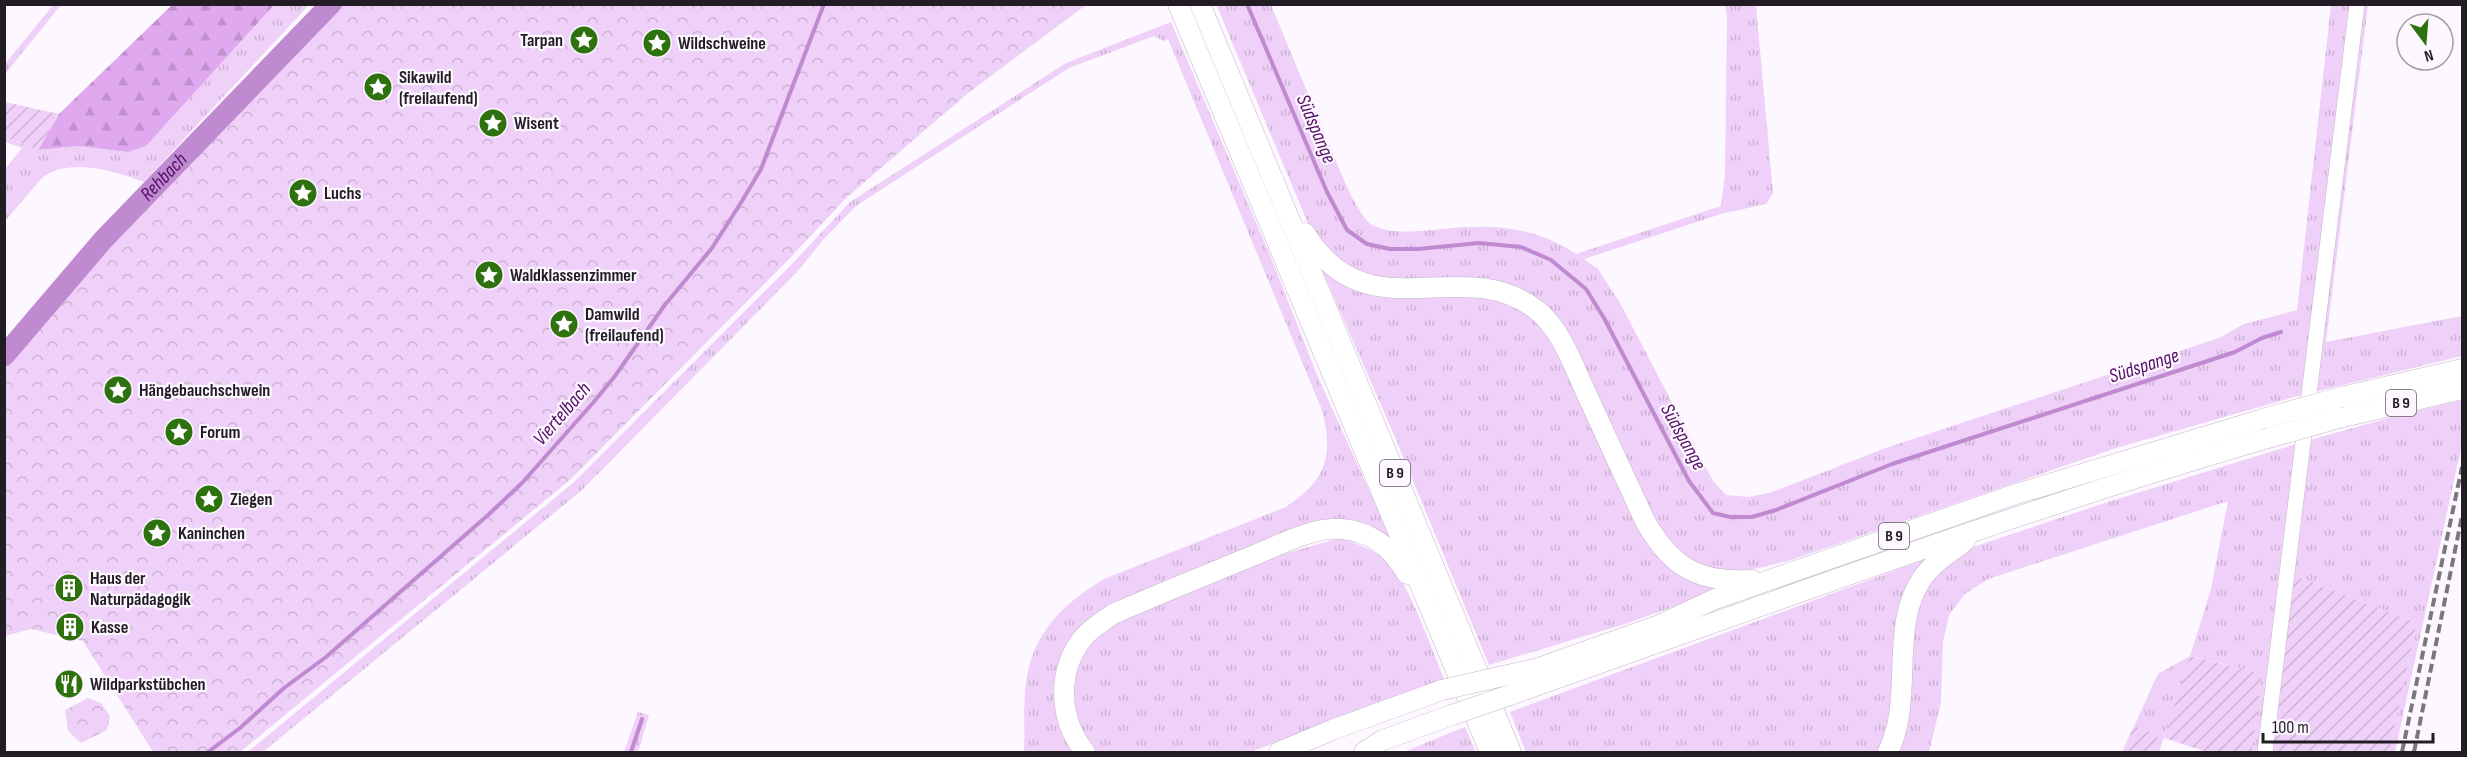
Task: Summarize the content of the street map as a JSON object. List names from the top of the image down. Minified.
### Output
{"streets":{"highway":["B 9"]},"water":["Südspange","Rehbach","Viertelbach"],"places":{"place":["Tarpan","Wildschweine","Sikawild (freilaufend)","Wisent","Luchs","Waldklassenzimmer","Damwild (freilaufend)","Hängebauchschwein","Forum","Ziegen","Kaninchen"],"building":["Haus der Naturpädagogik","Kasse"],"restaurant":["Wildparkstübchen"]},"scale_bar":"100 m","north":"bottom"}
